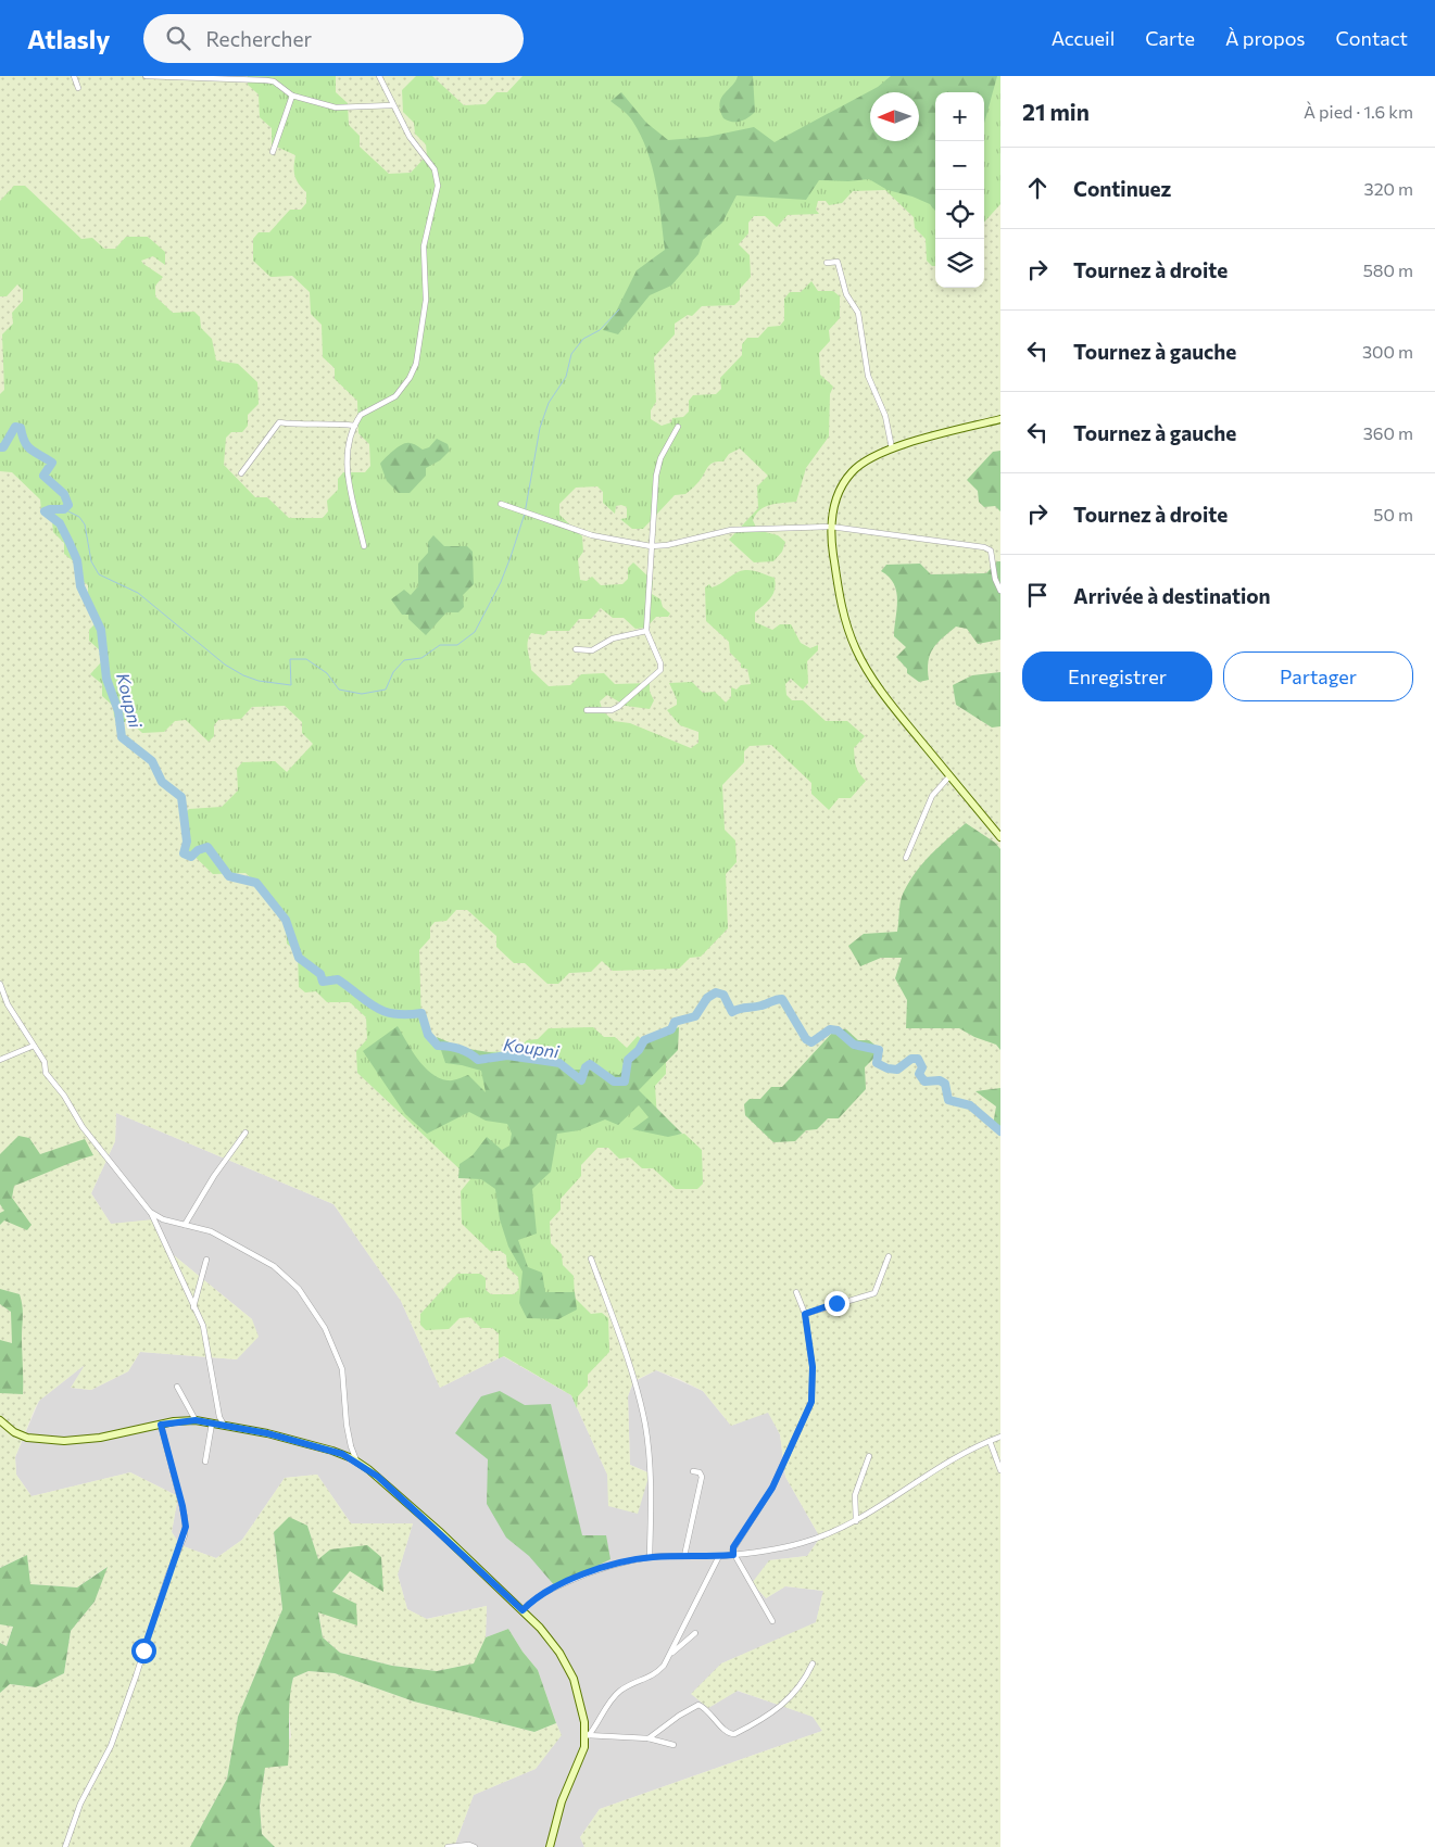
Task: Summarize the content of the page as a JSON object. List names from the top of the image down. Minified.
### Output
{"water":["Koupni"],"north":"left","page":{"header":"Atlasly","search":"Rechercher","nav":["Accueil","Carte","À propos","Contact"],"heading":["21 min","À pied · 1.6 km"],"map_buttons":["+","−"],"list":[["Continuez","320 m"],["Tournez à droite","580 m"],["Tournez à gauche","300 m"],["Tournez à gauche","360 m"],["Tournez à droite","50 m"],"Arrivée à destination"],"buttons":["Enregistrer","Partager"]}}
